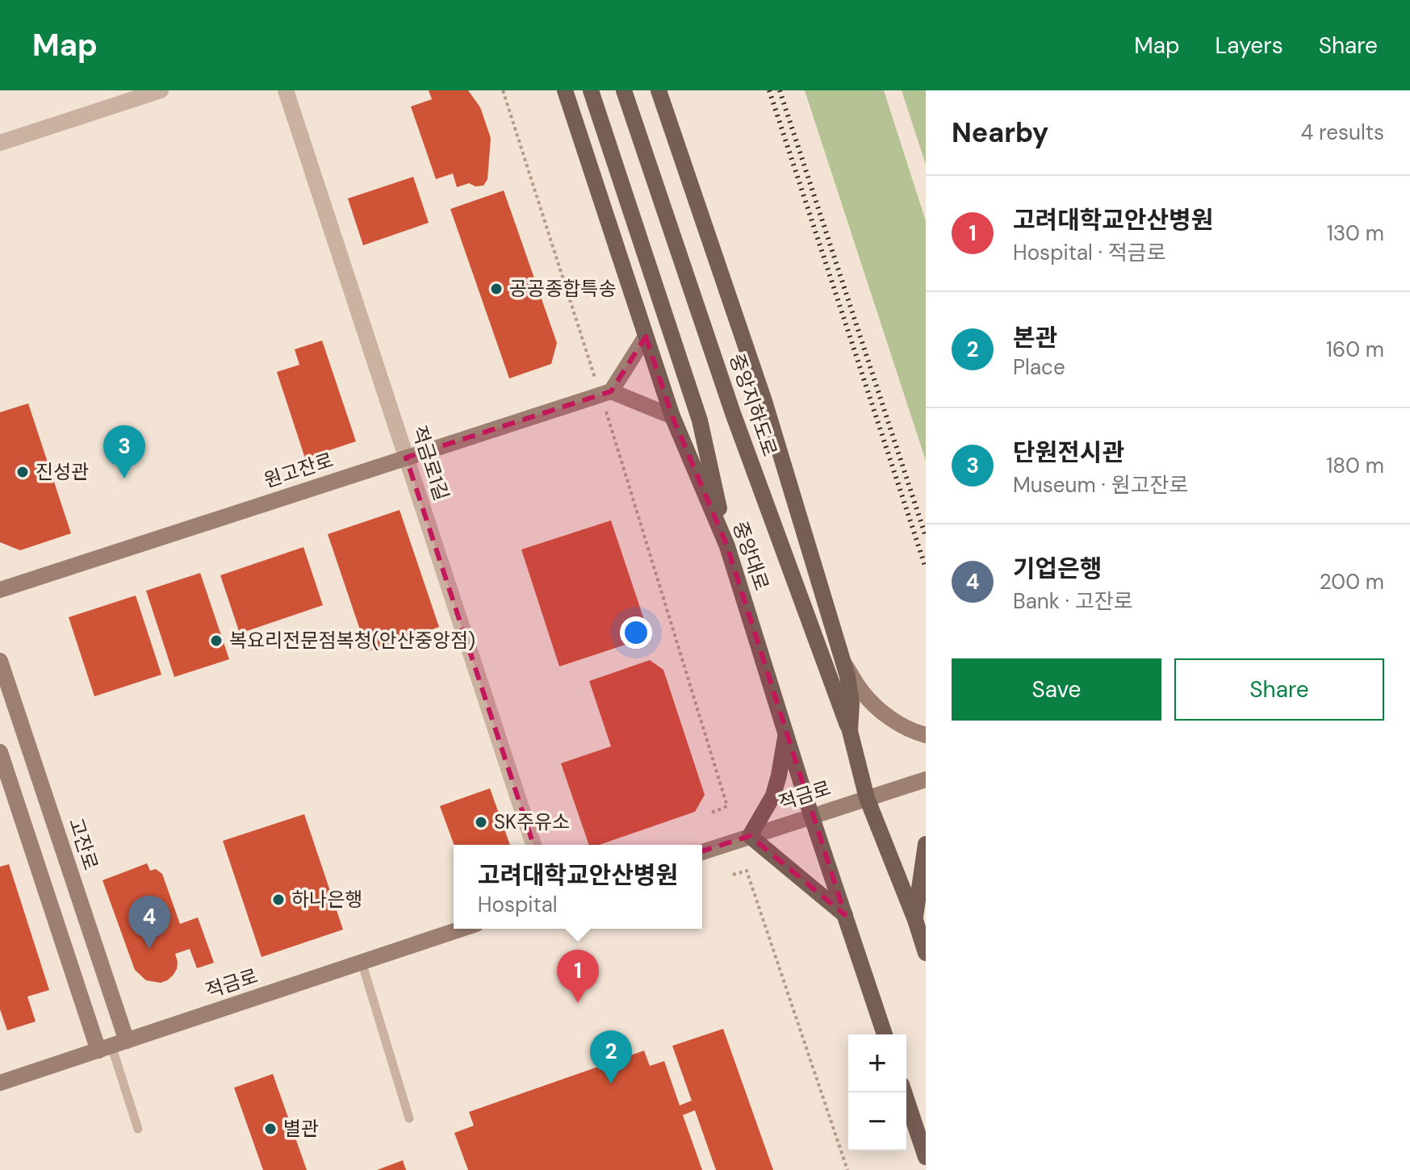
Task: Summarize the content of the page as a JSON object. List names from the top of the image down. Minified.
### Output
{"streets":{"main road":["중앙지하도로","중앙대로"],"street":["적금로1길","원고잔로","적금로","고잔로"]},"crossings":[["적금로1길","원고잔로"],["중앙대로","적금로"],["적금로","고잔로"]],"places":["공공종합특송","진성관","복요리전문점복청(안산중앙점)","SK주유소","하나은행","별관"],"page":{"header":"Map","nav":["Map","Layers","Share"],"heading":["Nearby","4 results"],"list":[{"mark":"1","name":"고려대학교안산병원","note":"Hospital · 적금로","value":"130 m"},{"mark":"2","name":"본관","note":"Place","value":"160 m"},{"mark":"3","name":"단원전시관","note":"Museum · 원고잔로","value":"180 m"},{"mark":"4","name":"기업은행","note":"Bank · 고잔로","value":"200 m"}],"pins":["3","4","1","2"],"buttons":["Save","Share"],"popup":["고려대학교안산병원","Hospital"],"map_buttons":["+","−"]}}
